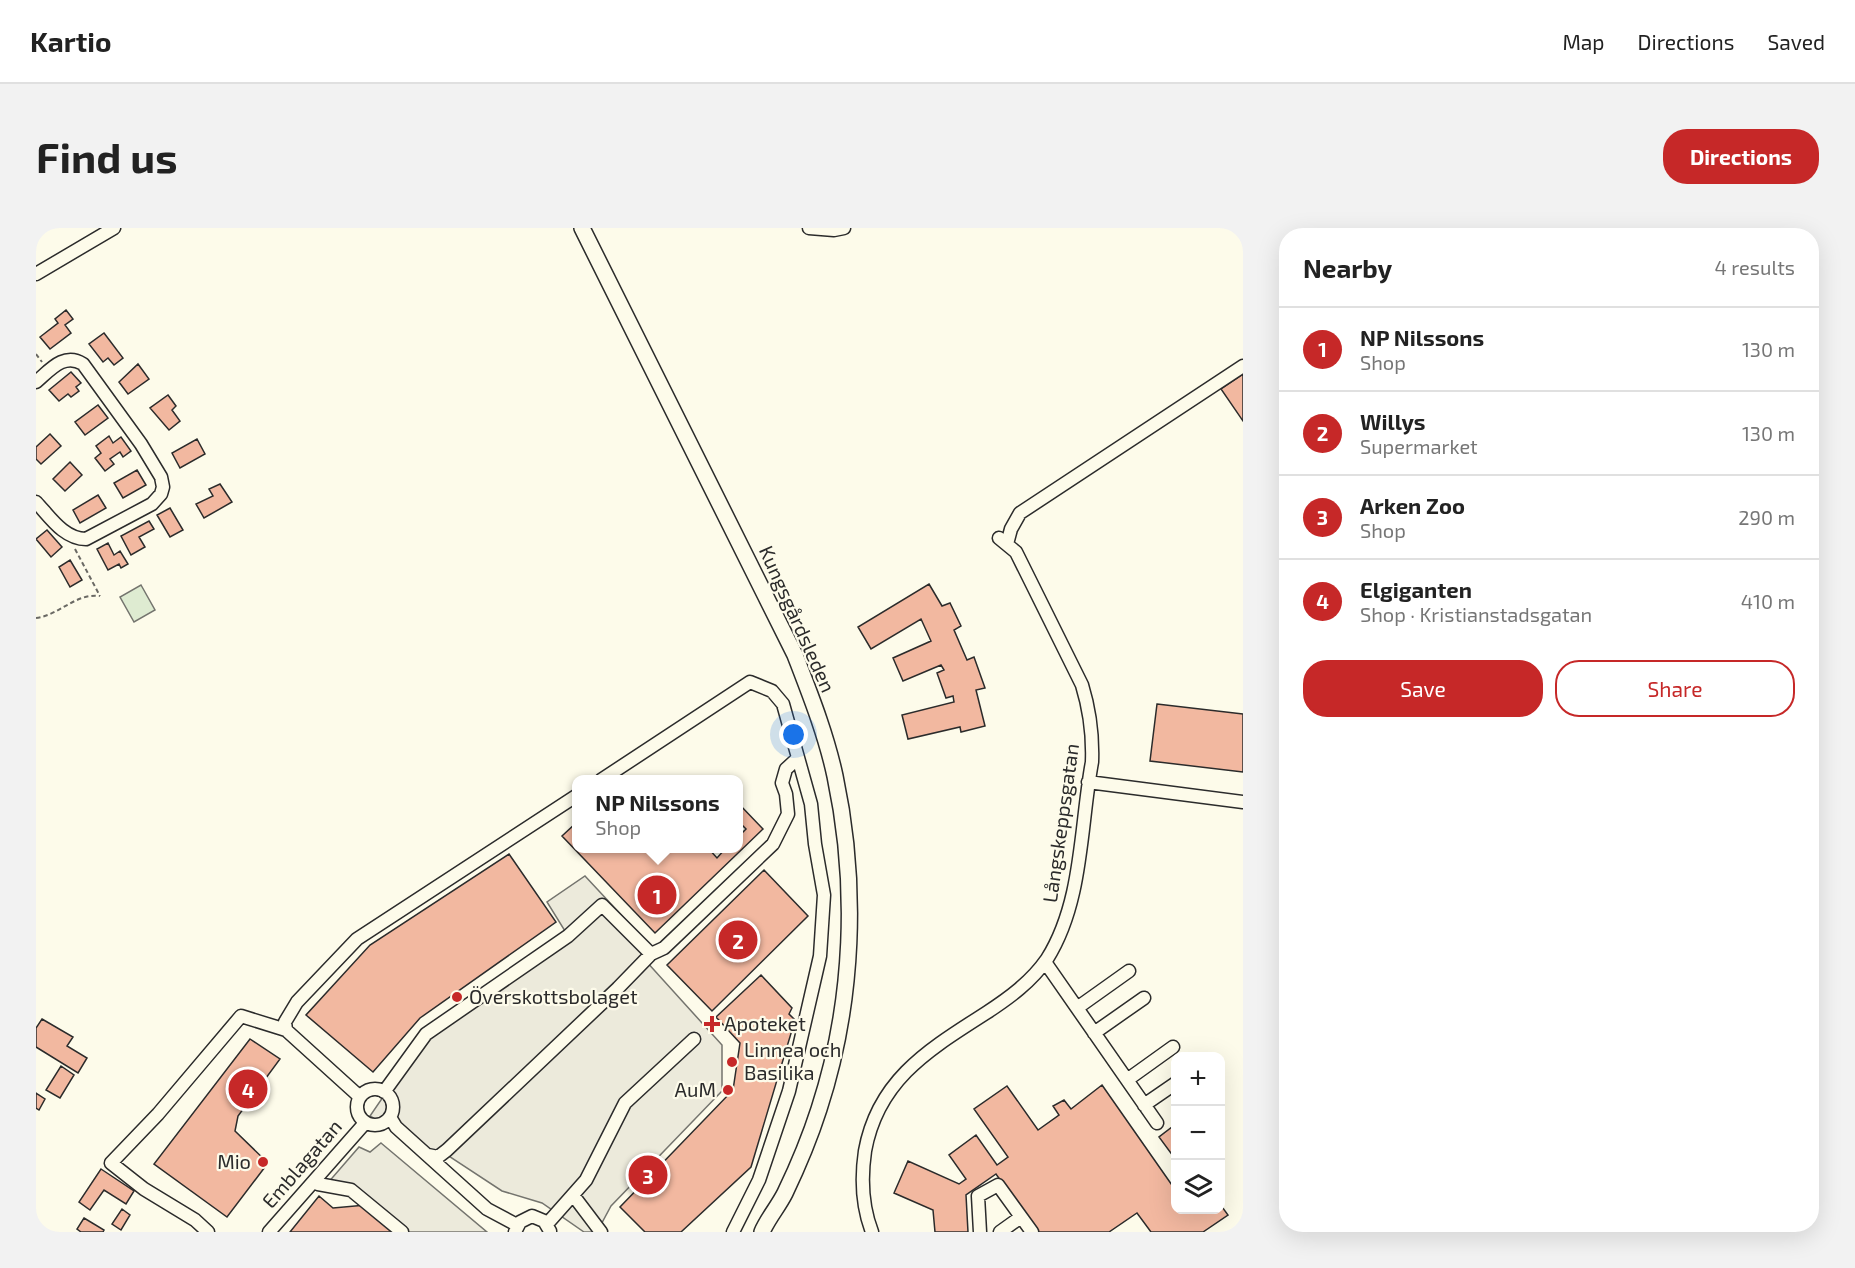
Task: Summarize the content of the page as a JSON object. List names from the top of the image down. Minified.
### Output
{"streets":{"main road":["Kungsgårdsleden"],"street":["Långskeppsgatan","Emblagatan"]},"places":{"other":["Överskottsbolaget","Linnea och Basilika","AuM","Mio"],"health":["Apoteket"]},"page":{"header":"Kartio","nav":["Map","Directions","Saved"],"buttons":["Directions",["Save","Share"]],"title":"Find us","heading":["Nearby","4 results"],"list":[{"mark":"1","name":"NP Nilssons","note":"Shop","value":"130 m"},{"mark":"2","name":"Willys","note":"Supermarket","value":"130 m"},{"mark":"3","name":"Arken Zoo","note":"Shop","value":"290 m"},{"mark":"4","name":"Elgiganten","note":"Shop · Kristianstadsgatan","value":"410 m"}],"popup":["NP Nilssons","Shop"],"pins":["1","2","4","3"],"map_buttons":["+","−"]}}
